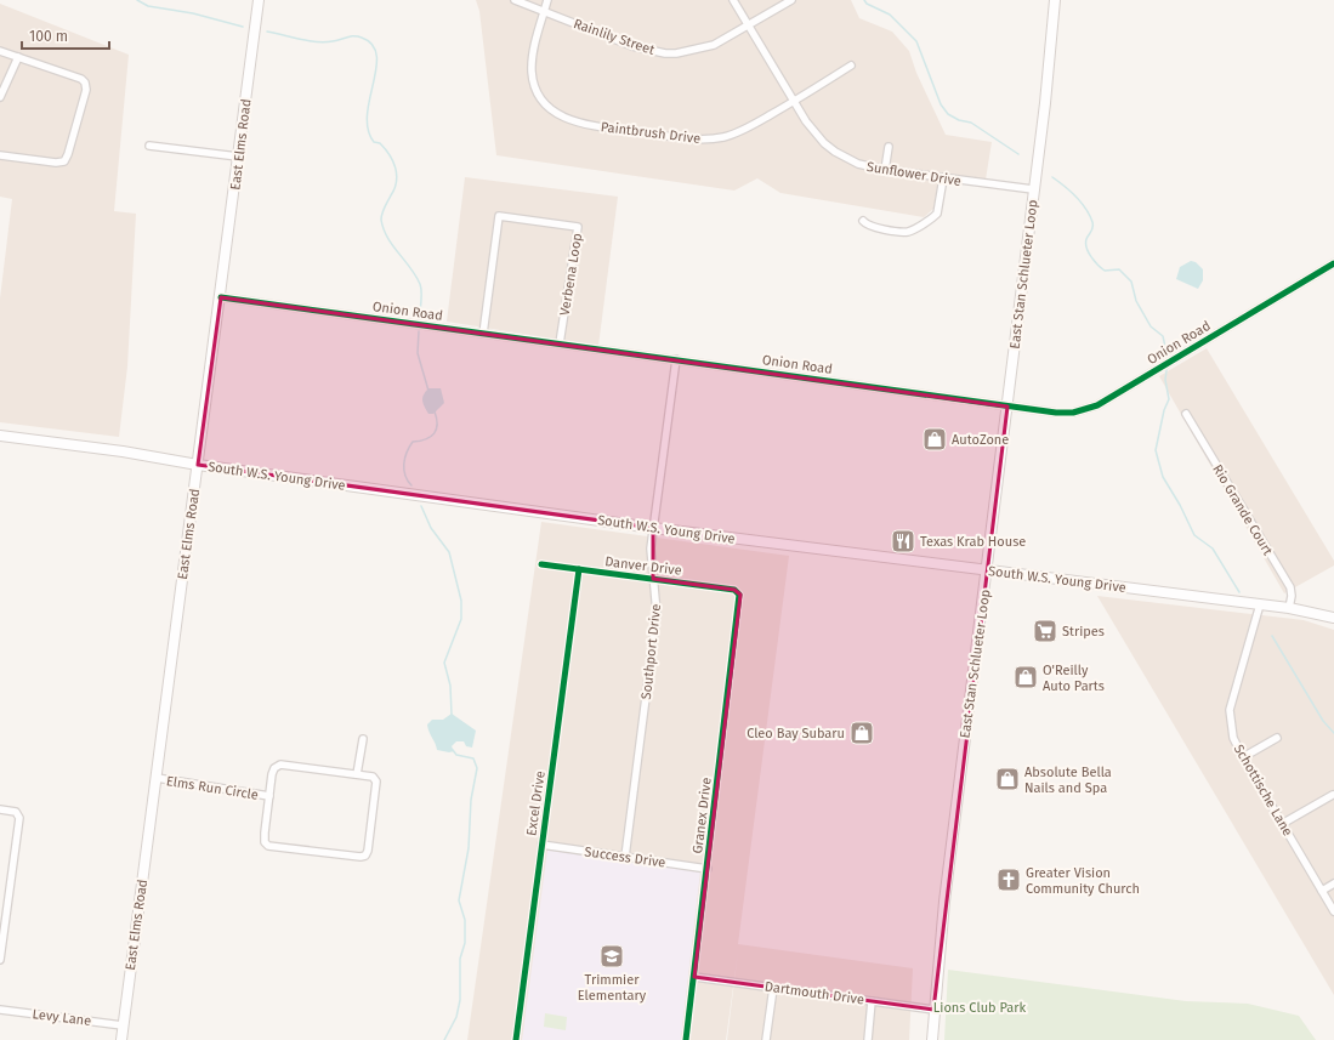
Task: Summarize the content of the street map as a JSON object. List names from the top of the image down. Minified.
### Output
{"streets":{"main road":["East Elms Road","East Stan Schlueter Loop","South W.S. Young Drive"],"street":["Rainlily Street","Paintbrush Drive","Sunflower Drive","Verbena Loop","Onion Road","Rio Grande Court","Danver Drive","Southport Drive","Elms Run Circle","Schottische Lane","Excel Drive","Granex Drive","Success Drive","Dartmouth Drive","Levy Lane"]},"crossings":[["Rainlily Street","Paintbrush Drive"],["Rainlily Street","Sunflower Drive"],["Paintbrush Drive","Sunflower Drive"],["East Elms Road","Onion Road"],["East Elms Road","South W.S. Young Drive"],["East Elms Road","Elms Run Circle"],["East Elms Road","Levy Lane"],["Sunflower Drive","East Stan Schlueter Loop"],["Verbena Loop","Onion Road"],["East Stan Schlueter Loop","Onion Road"],["East Stan Schlueter Loop","South W.S. Young Drive"],["East Stan Schlueter Loop","Dartmouth Drive"],["Onion Road","Southport Drive"],["South W.S. Young Drive","Rio Grande Court"],["South W.S. Young Drive","Southport Drive"],["South W.S. Young Drive","Schottische Lane"],["Danver Drive","Southport Drive"],["Danver Drive","Excel Drive"],["Danver Drive","Granex Drive"],["Southport Drive","Success Drive"],["Excel Drive","Success Drive"],["Granex Drive","Success Drive"],["Granex Drive","Dartmouth Drive"]],"parks":["Lions Club Park"],"places":{"shop":["AutoZone","O'Reilly Auto Parts","Cleo Bay Subaru","Absolute Bella Nails and Spa"],"restaurant":["Texas Krab House"],"supermarket":["Stripes"],"church":["Greater Vision Community Church"],"school or university":["Trimmier Elementary"]},"scale_bar":"100 m"}
